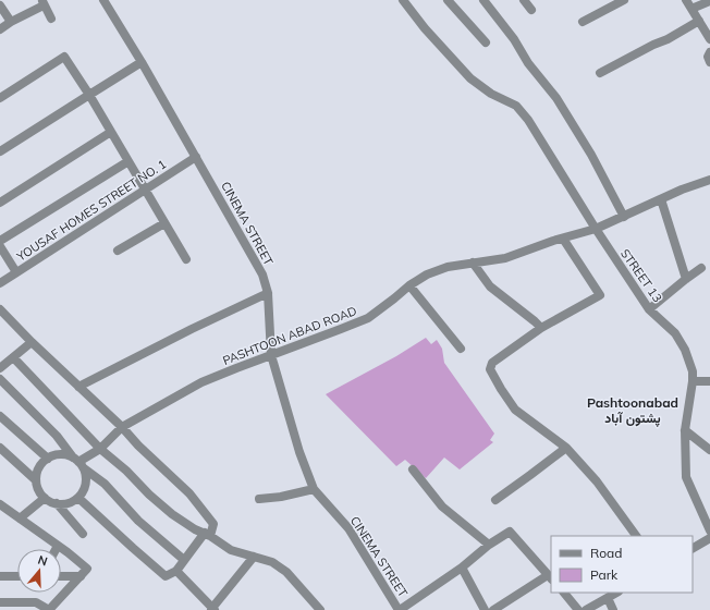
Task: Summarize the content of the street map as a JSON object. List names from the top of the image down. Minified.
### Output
{"streets":{"street":["YOUSAF HOMES STREET NO. 1","CINEMA STREET","STREET 13","PASHTOON ABAD ROAD"]},"crossings":[["YOUSAF HOMES STREET NO. 1","CINEMA STREET"],["CINEMA STREET","PASHTOON ABAD ROAD"],["STREET 13","PASHTOON ABAD ROAD"]],"districts":["Pashtoonabad پشتون آباد"],"legend":["Road","Park"],"north":"top"}
